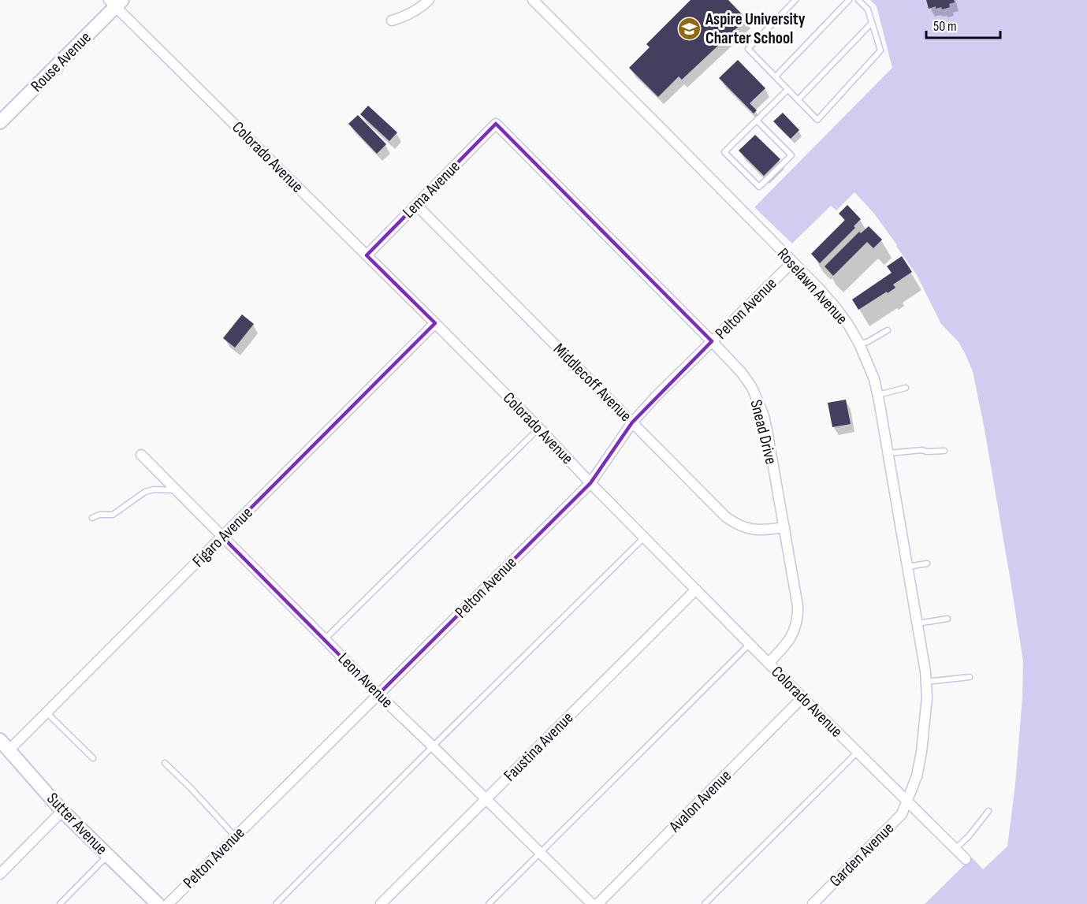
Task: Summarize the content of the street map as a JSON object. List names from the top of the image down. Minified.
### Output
{"streets":{"street":["Rouse Avenue","Colorado Avenue","Lema Avenue","Roselawn Avenue","Pelton Avenue","Middlecoff Avenue","Snead Drive","Figaro Avenue","Leon Avenue","Faustina Avenue","Avalon Avenue","Sutter Avenue","Garden Avenue"]},"crossings":[["Rouse Avenue","Colorado Avenue"],["Colorado Avenue","Lema Avenue"],["Colorado Avenue","Roselawn Avenue"],["Colorado Avenue","Pelton Avenue"],["Colorado Avenue","Snead Drive"],["Colorado Avenue","Figaro Avenue"],["Colorado Avenue","Faustina Avenue"],["Colorado Avenue","Avalon Avenue"],["Colorado Avenue","Garden Avenue"],["Lema Avenue","Middlecoff Avenue"],["Lema Avenue","Snead Drive"],["Roselawn Avenue","Pelton Avenue"],["Roselawn Avenue","Garden Avenue"],["Pelton Avenue","Middlecoff Avenue"],["Pelton Avenue","Snead Drive"],["Pelton Avenue","Leon Avenue"],["Middlecoff Avenue","Snead Drive"],["Figaro Avenue","Leon Avenue"],["Figaro Avenue","Sutter Avenue"],["Leon Avenue","Faustina Avenue"]],"places":{"school or university":["Aspire University Charter School"]},"scale_bar":"50 m"}
